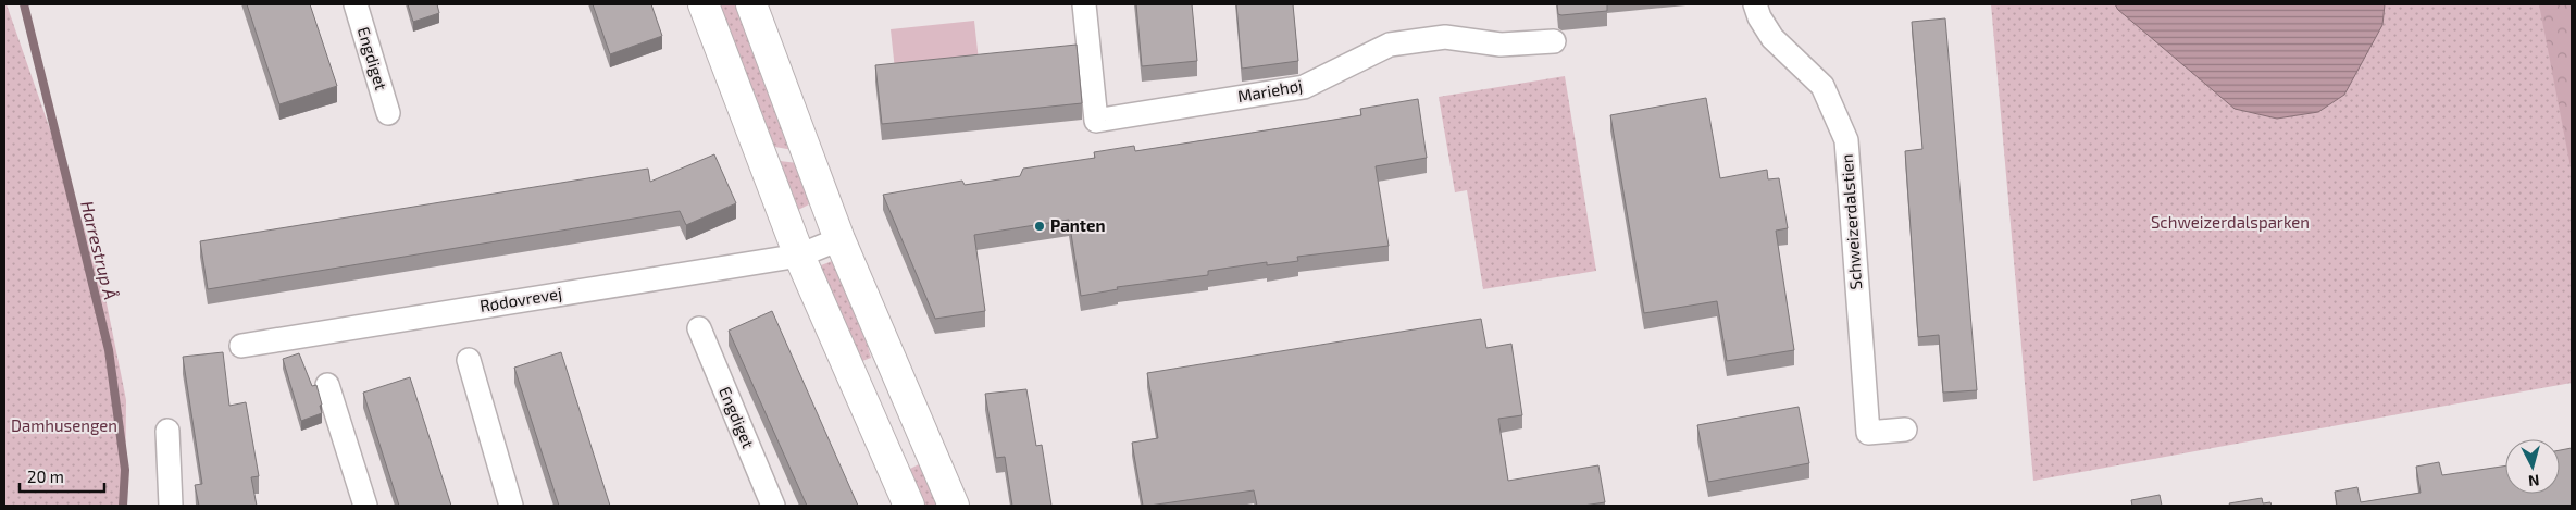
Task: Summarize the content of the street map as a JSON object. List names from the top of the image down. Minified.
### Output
{"streets":{"street":["Engdiget","Mariehøj","Schweizerdalstien","Rødovrevej"]},"water":["Harrestrup Å"],"parks":["Schweizerdalsparken","Damhusengen"],"places":["Panten"],"scale_bar":"20 m","north":"bottom"}
